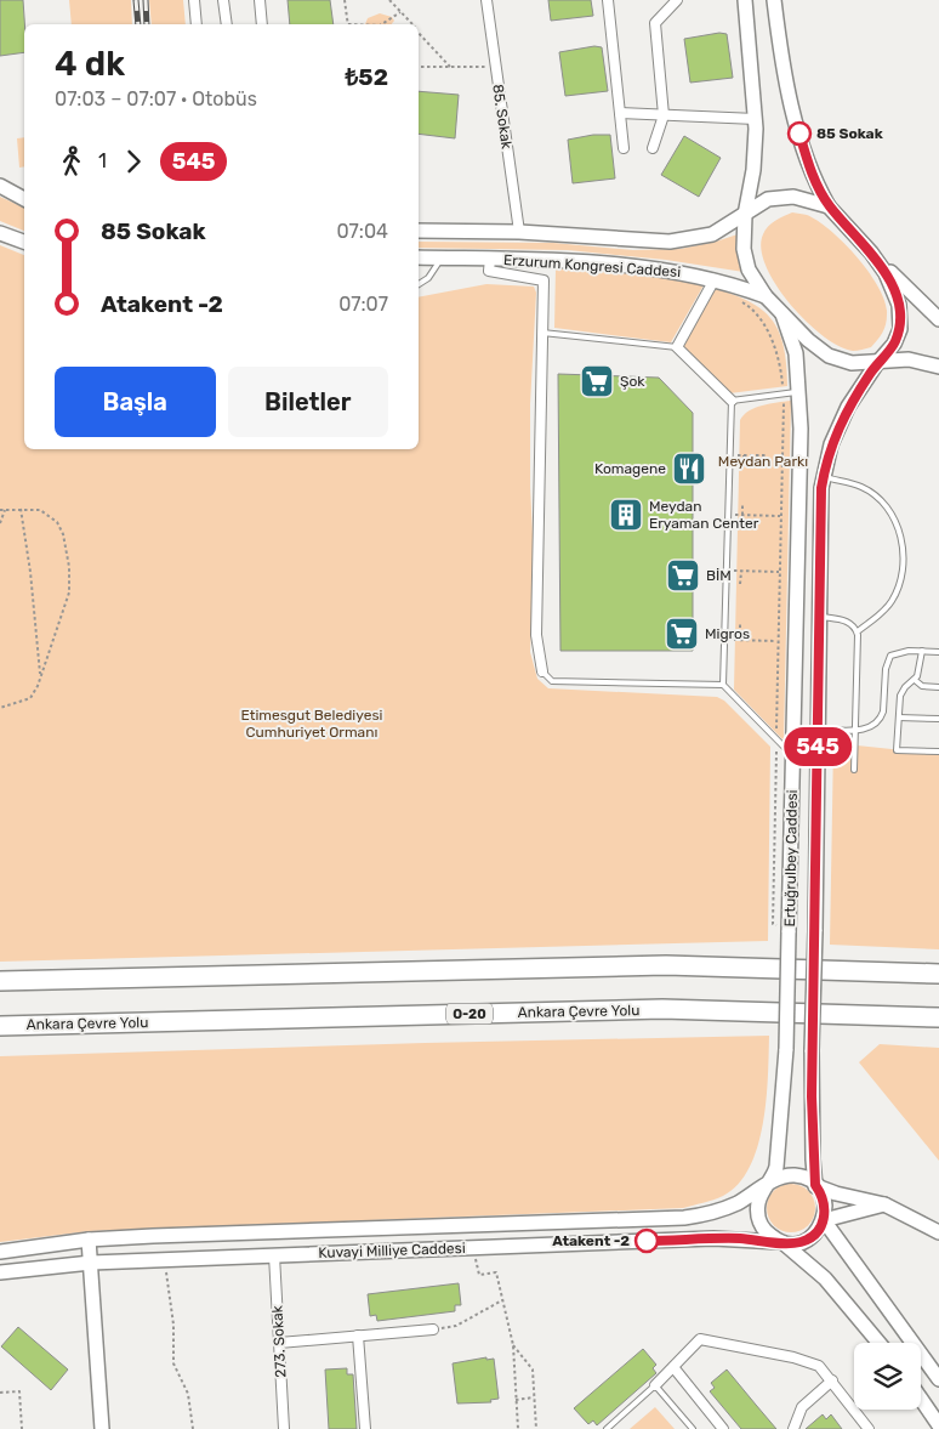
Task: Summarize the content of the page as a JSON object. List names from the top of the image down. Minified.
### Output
{"streets":{"highway":["Ankara Çevre Yolu","O-20"],"main road":["Erzurum Kongresi Caddesi","Ertuğrulbey Caddesi","Kuvayi Milliye Caddesi"],"street":["85. Sokak","273. Sokak"]},"crossings":[["85. Sokak","Erzurum Kongresi Caddesi"],["Erzurum Kongresi Caddesi","Ertuğrulbey Caddesi"],["Ertuğrulbey Caddesi","Kuvayi Milliye Caddesi"],["Kuvayi Milliye Caddesi","273. Sokak"]],"parks":["Meydan Parkı","Etimesgut Belediyesi Cumhuriyet Ormanı"],"places":{"other":["85 Sokak","Atakent -2"],"supermarket":["Şok","BİM","Migros"],"restaurant":["Komagene"],"building":["Meydan Eryaman Center"]},"lines":["bus line 545"],"page":{"on_map":"545","heading":["4 dk","07:03 – 07:07 · Otobüs","₺52"],"legs":["1","545"],"list":[{"name":"85 Sokak","value":"07:04"},{"name":"Atakent -2","value":"07:07"}],"buttons":["Başla","Biletler"]}}
